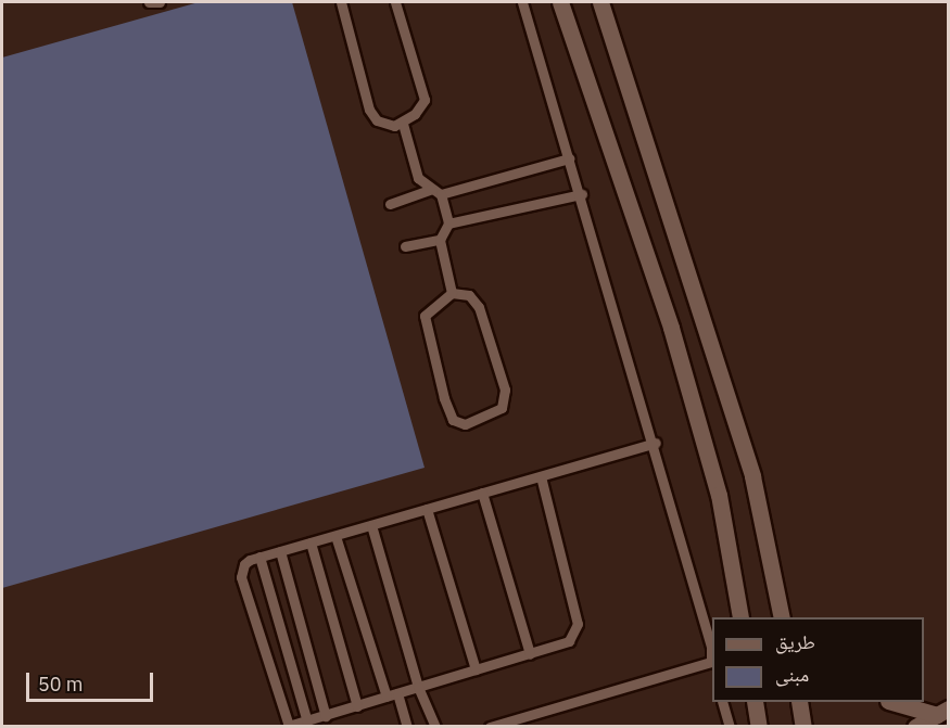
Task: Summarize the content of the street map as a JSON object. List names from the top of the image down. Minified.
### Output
{"legend":["طريق","مبنى"],"scale_bar":"50 m"}
